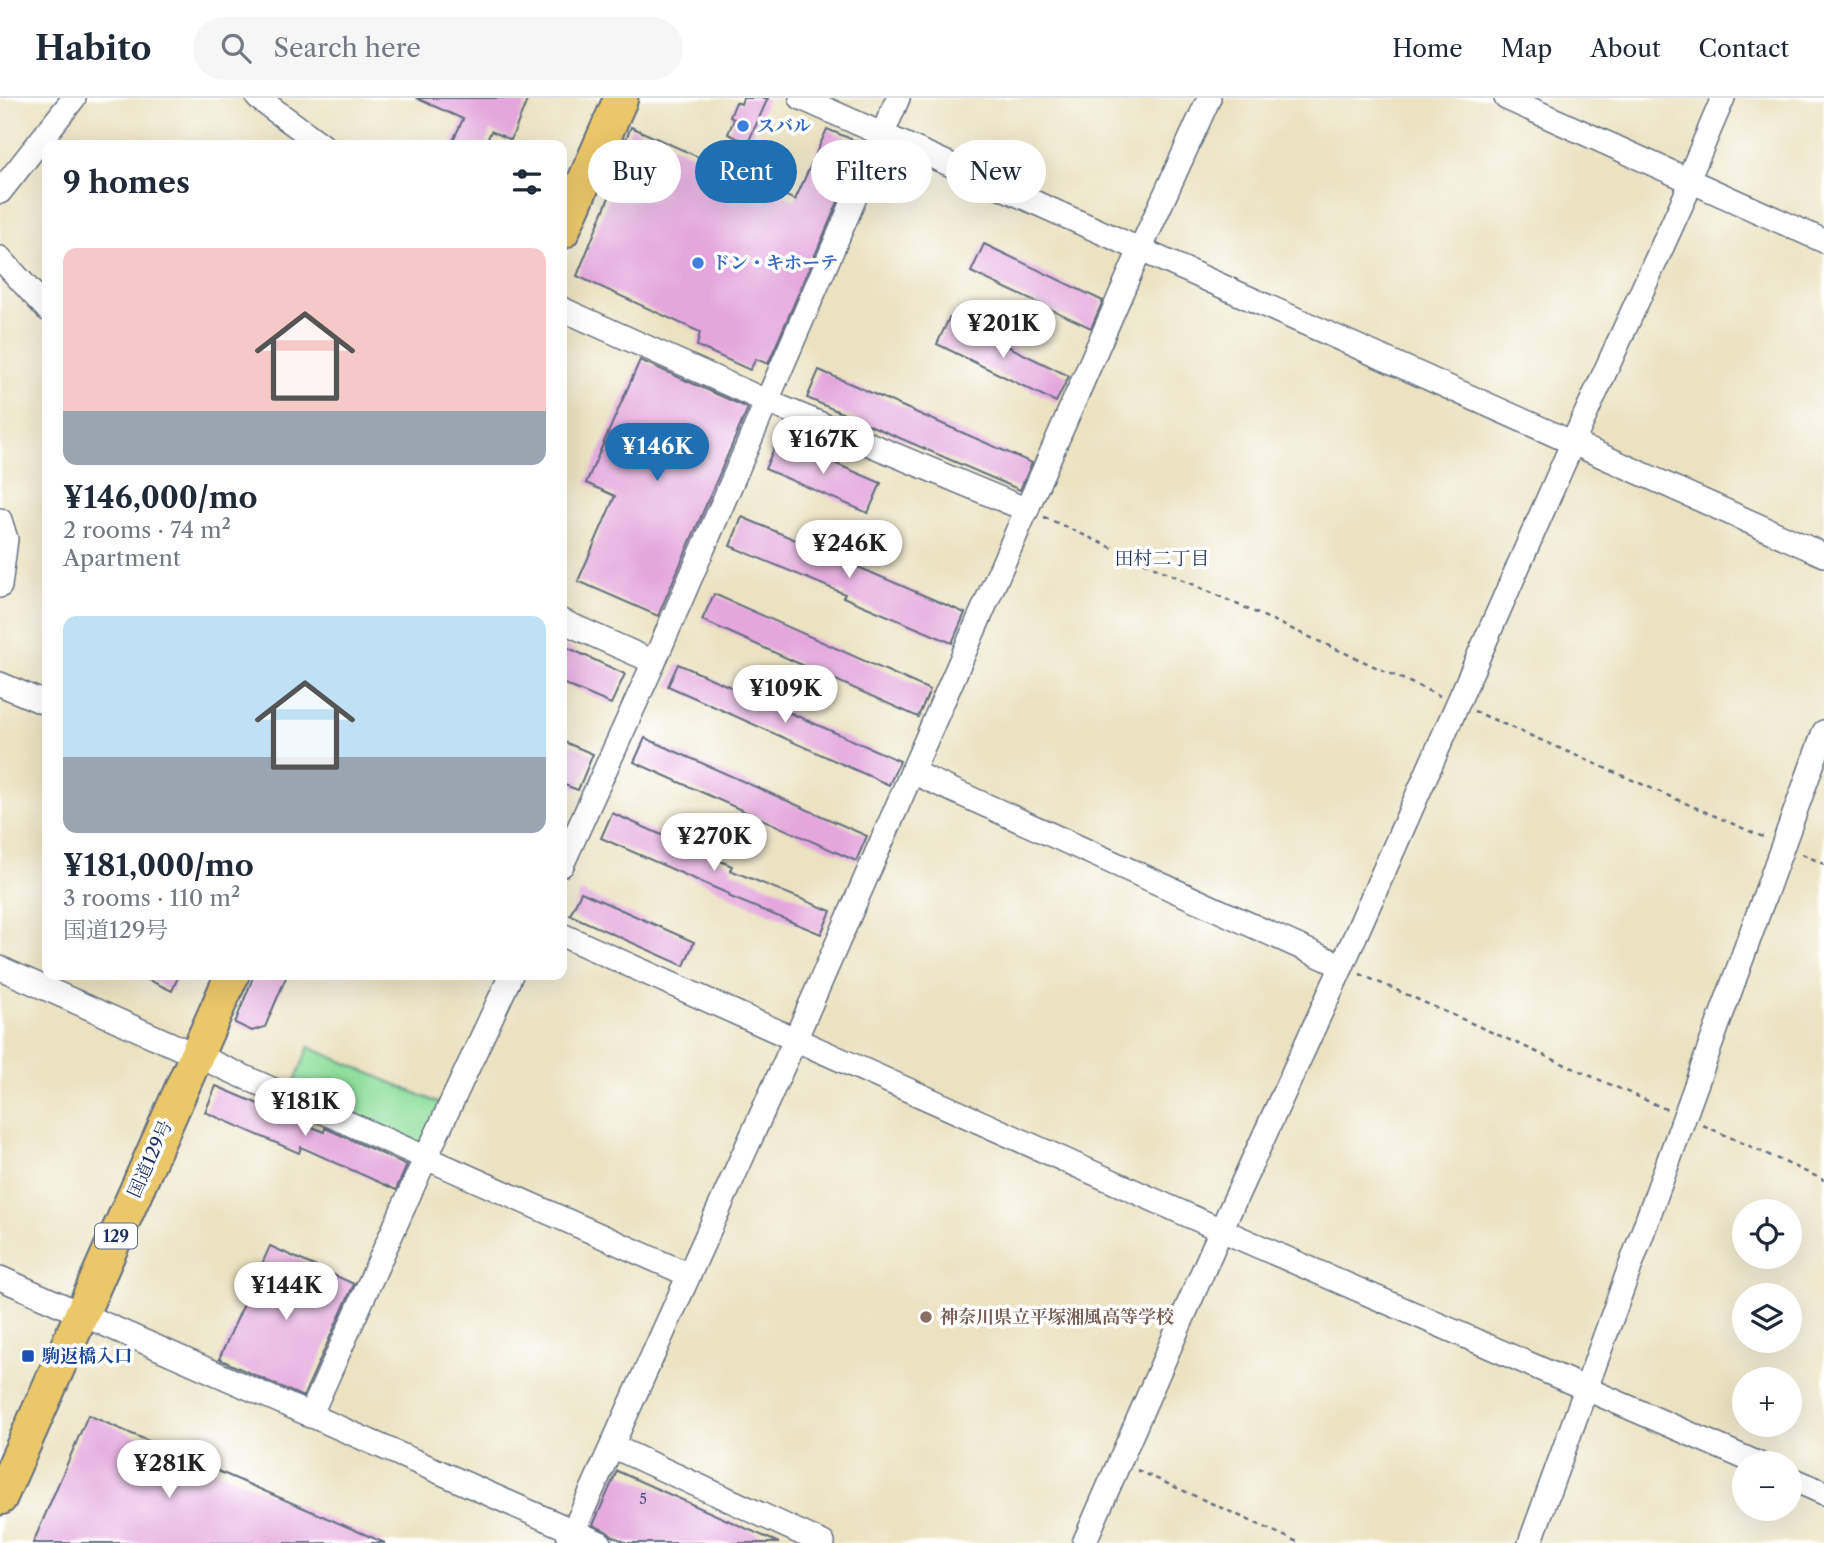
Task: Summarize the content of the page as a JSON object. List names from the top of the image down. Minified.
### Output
{"streets":{"highway":["国道129号","129"]},"districts":["田村二丁目"],"places":{"other":["スバル","ドン・キホーテ","神奈川県立平塚湘風高等学校"],"transit":["駒返橋入口"]},"house_numbers":["5"],"page":{"header":"Habito","search":"Search here","nav":["Home","Map","About","Contact"],"chip":["Buy","Rent","Filters","New"],"heading":"9 homes","list":[{"name":"¥146,000/mo","note":"2 rooms · 74 m² · Apartment"},{"name":"¥181,000/mo","note":"3 rooms · 110 m² · 国道129号"}],"price":["¥201K","¥167K","¥146K","¥246K","¥109K","¥270K","¥181K","¥144K","¥281K"],"map_buttons":["+","−"]}}
